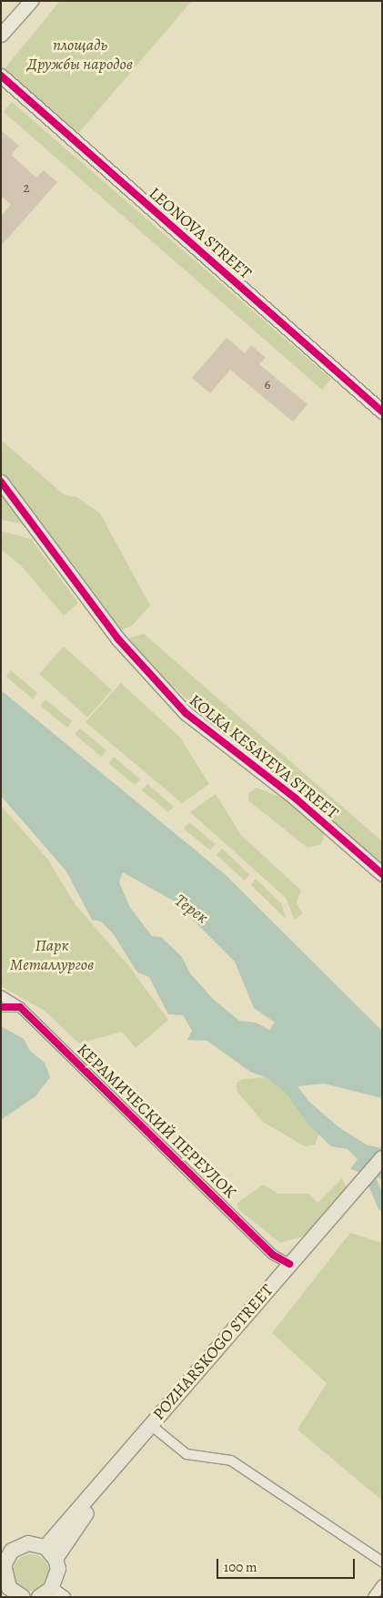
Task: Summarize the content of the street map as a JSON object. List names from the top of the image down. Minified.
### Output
{"streets":{"main road":["POZHARSKOGO STREET"],"street":["LEONOVA STREET","KOLKA KESAYEVA STREET","КЕРАМИЧЕСКИЙ ПЕРЕУЛОК"]},"crossings":[["КЕРАМИЧЕСКИЙ ПЕРЕУЛОК","POZHARSKOGO STREET"]],"water":["Терек"],"parks":["площадь Дружбы народов","Парк Металлургов"],"house_numbers":["2","6"],"scale_bar":"100 m"}
